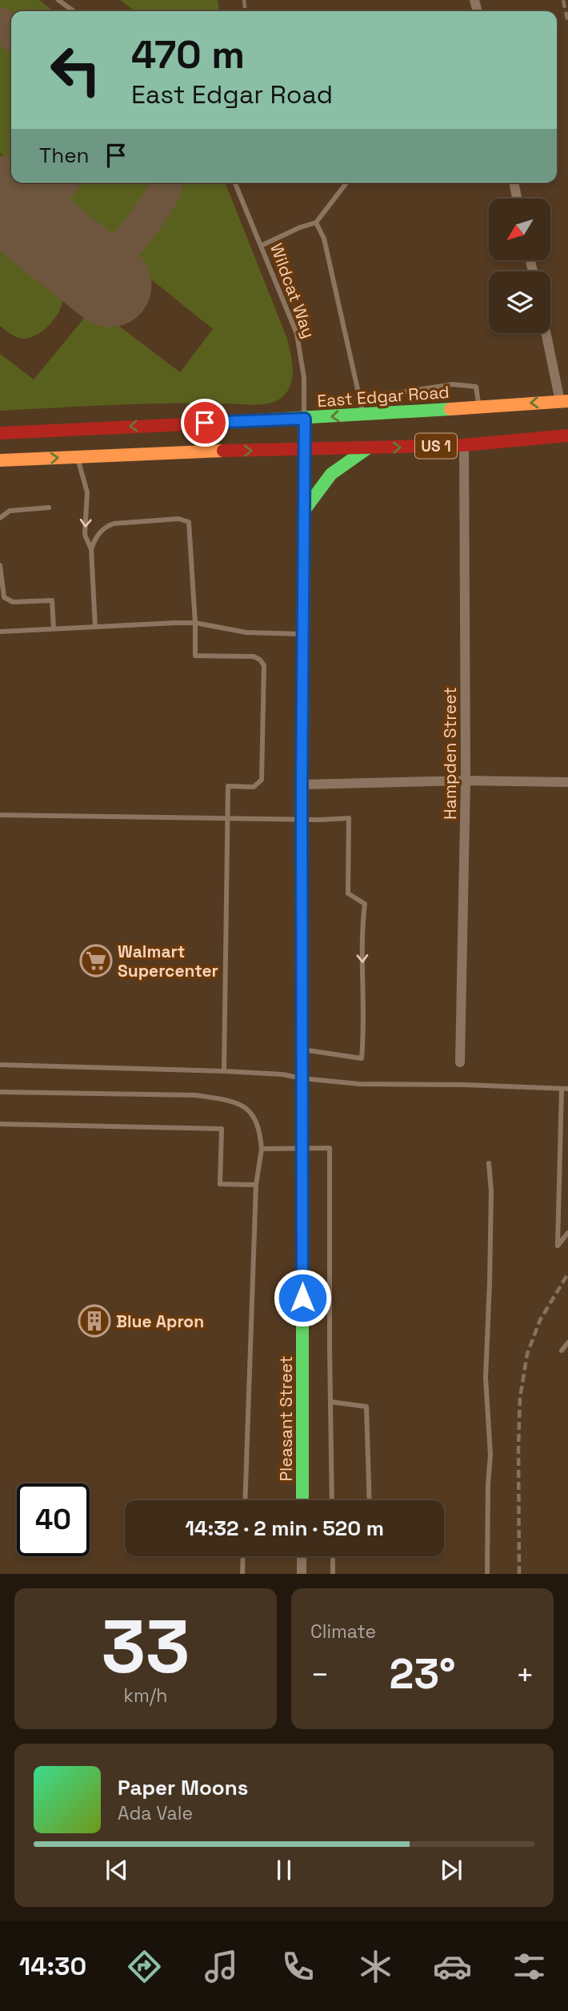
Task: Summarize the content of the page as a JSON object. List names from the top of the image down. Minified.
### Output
{"streets":{"main road":["East Edgar Road","US 1","Pleasant Street"],"street":["Hampden Street"],"lane":["Wildcat Way"]},"crossings":[["Wildcat Way","East Edgar Road"],["Wildcat Way","Pleasant Street"],["East Edgar Road","Pleasant Street"],["US 1","Hampden Street"],["US 1","Pleasant Street"]],"places":{"supermarket":["Walmart Supercenter"],"building":["Blue Apron"]},"north":"bottom left","page":{"turn":["470 m","East Edgar Road"],"then":"Then","limit":"40","trip":"14:32 · 2 min · 520 m","tile":[["33","km/h"],"Climate"],"heat":["−","23°","+"],"song":["Paper Moons","Ada Vale"],"tabs":"14:30"}}
